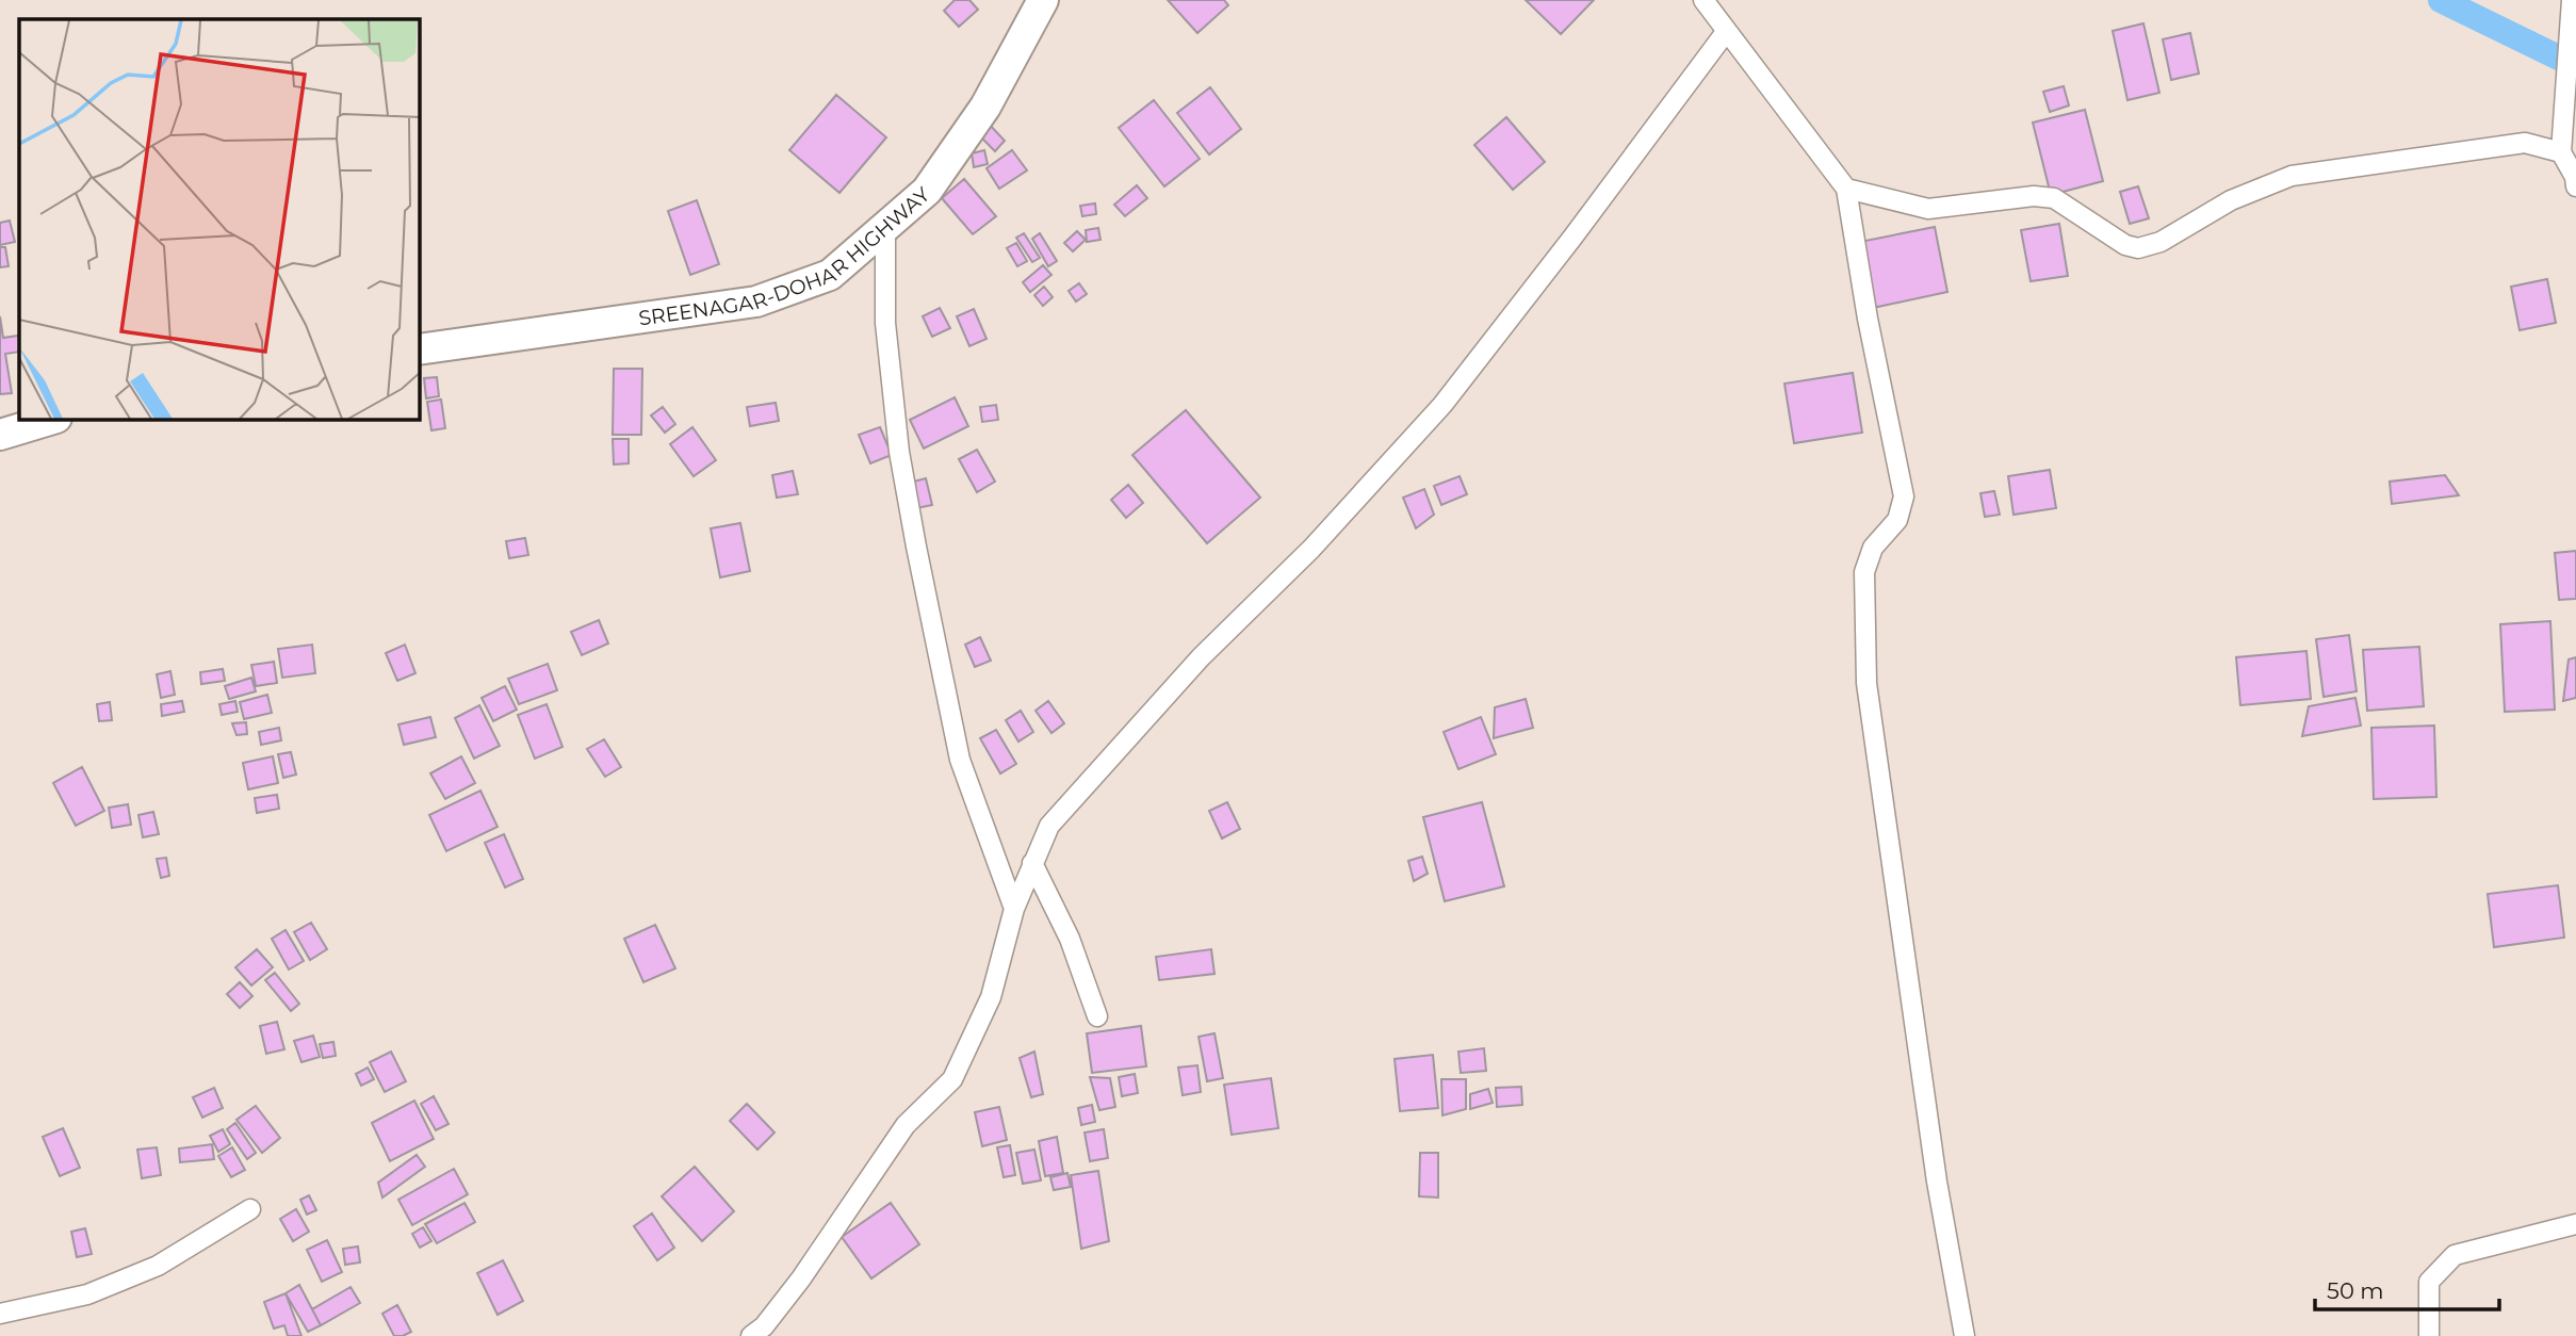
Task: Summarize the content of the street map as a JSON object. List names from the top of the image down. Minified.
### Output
{"streets":{"main road":["SREENAGAR-DOHAR HIGHWAY"]},"scale_bar":"50 m"}
